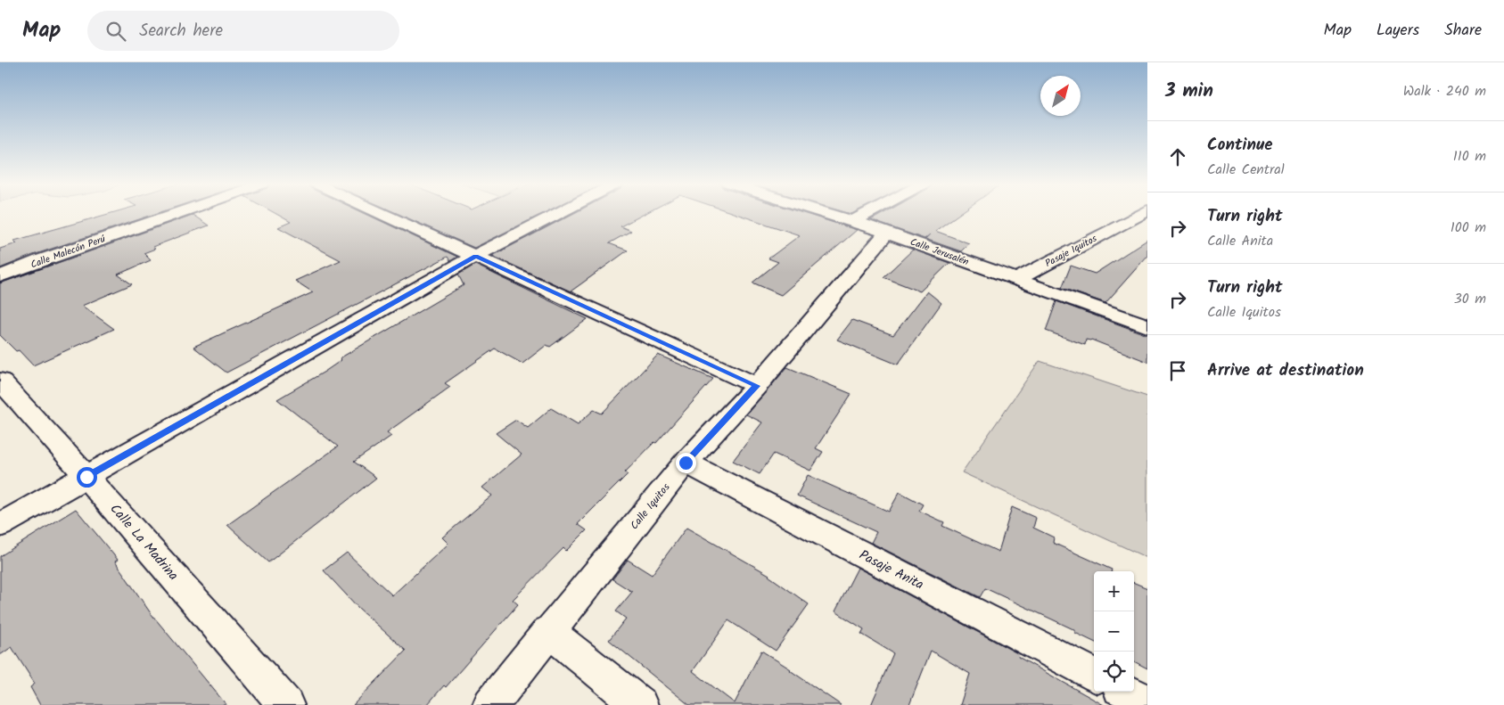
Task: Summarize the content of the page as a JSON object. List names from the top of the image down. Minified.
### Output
{"streets":{"street":["Pasaje Iquitos","Calle Malecón Perú","Calle Jerusalén","Calle Iquitos","Calle La Madrina","Pasaje Anita"]},"crossings":[["Pasaje Iquitos","Calle Jerusalén"],["Calle Jerusalén","Calle Iquitos"],["Calle Iquitos","Pasaje Anita"]],"north":"top right","page":{"header":"Map","search":"Search here","nav":["Map","Layers","Share"],"heading":["3 min","Walk · 240 m"],"list":[["Continue","Calle Central","110 m"],["Turn right","Calle Anita","100 m"],["Turn right","Calle Iquitos","30 m"],"Arrive at destination"],"map_buttons":["+","−"]}}
